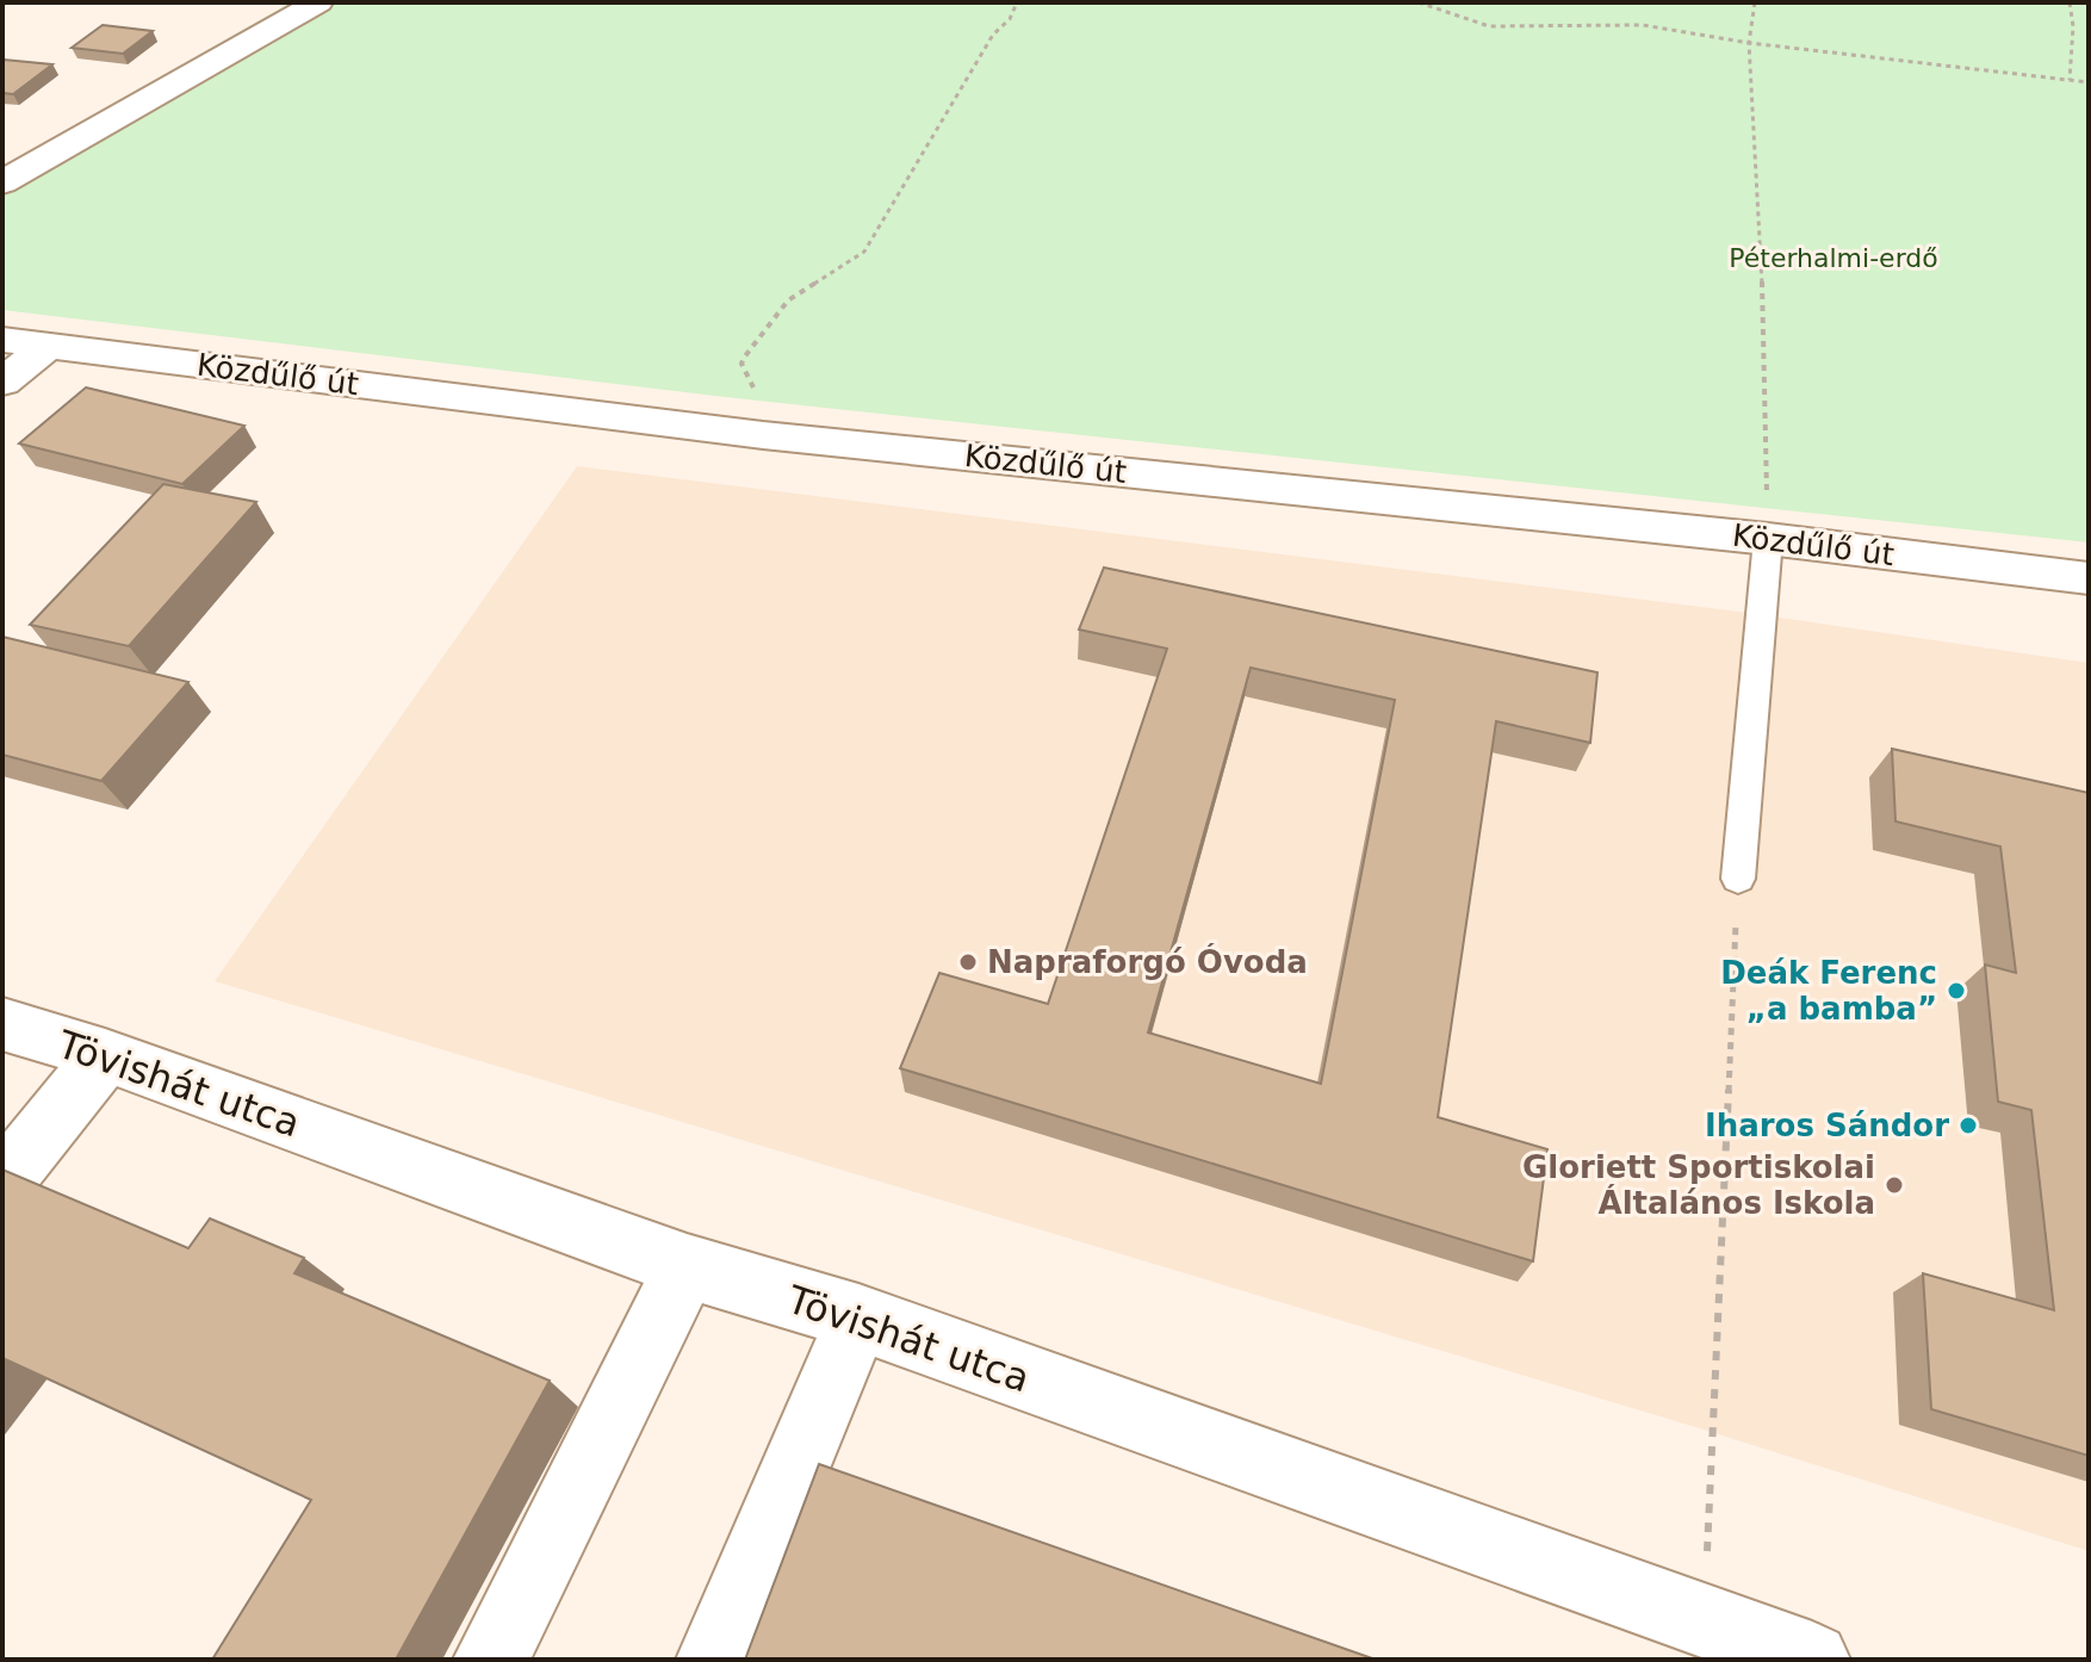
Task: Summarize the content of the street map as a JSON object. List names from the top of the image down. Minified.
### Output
{"streets":{"street":["Közdűlő út","Tövishát utca"]},"parks":["Péterhalmi-erdő"],"places":["Napraforgó Óvoda","Deák Ferenc „a bamba”","Iharos Sándor","Gloriett Sportiskolai Általános Iskola"]}
